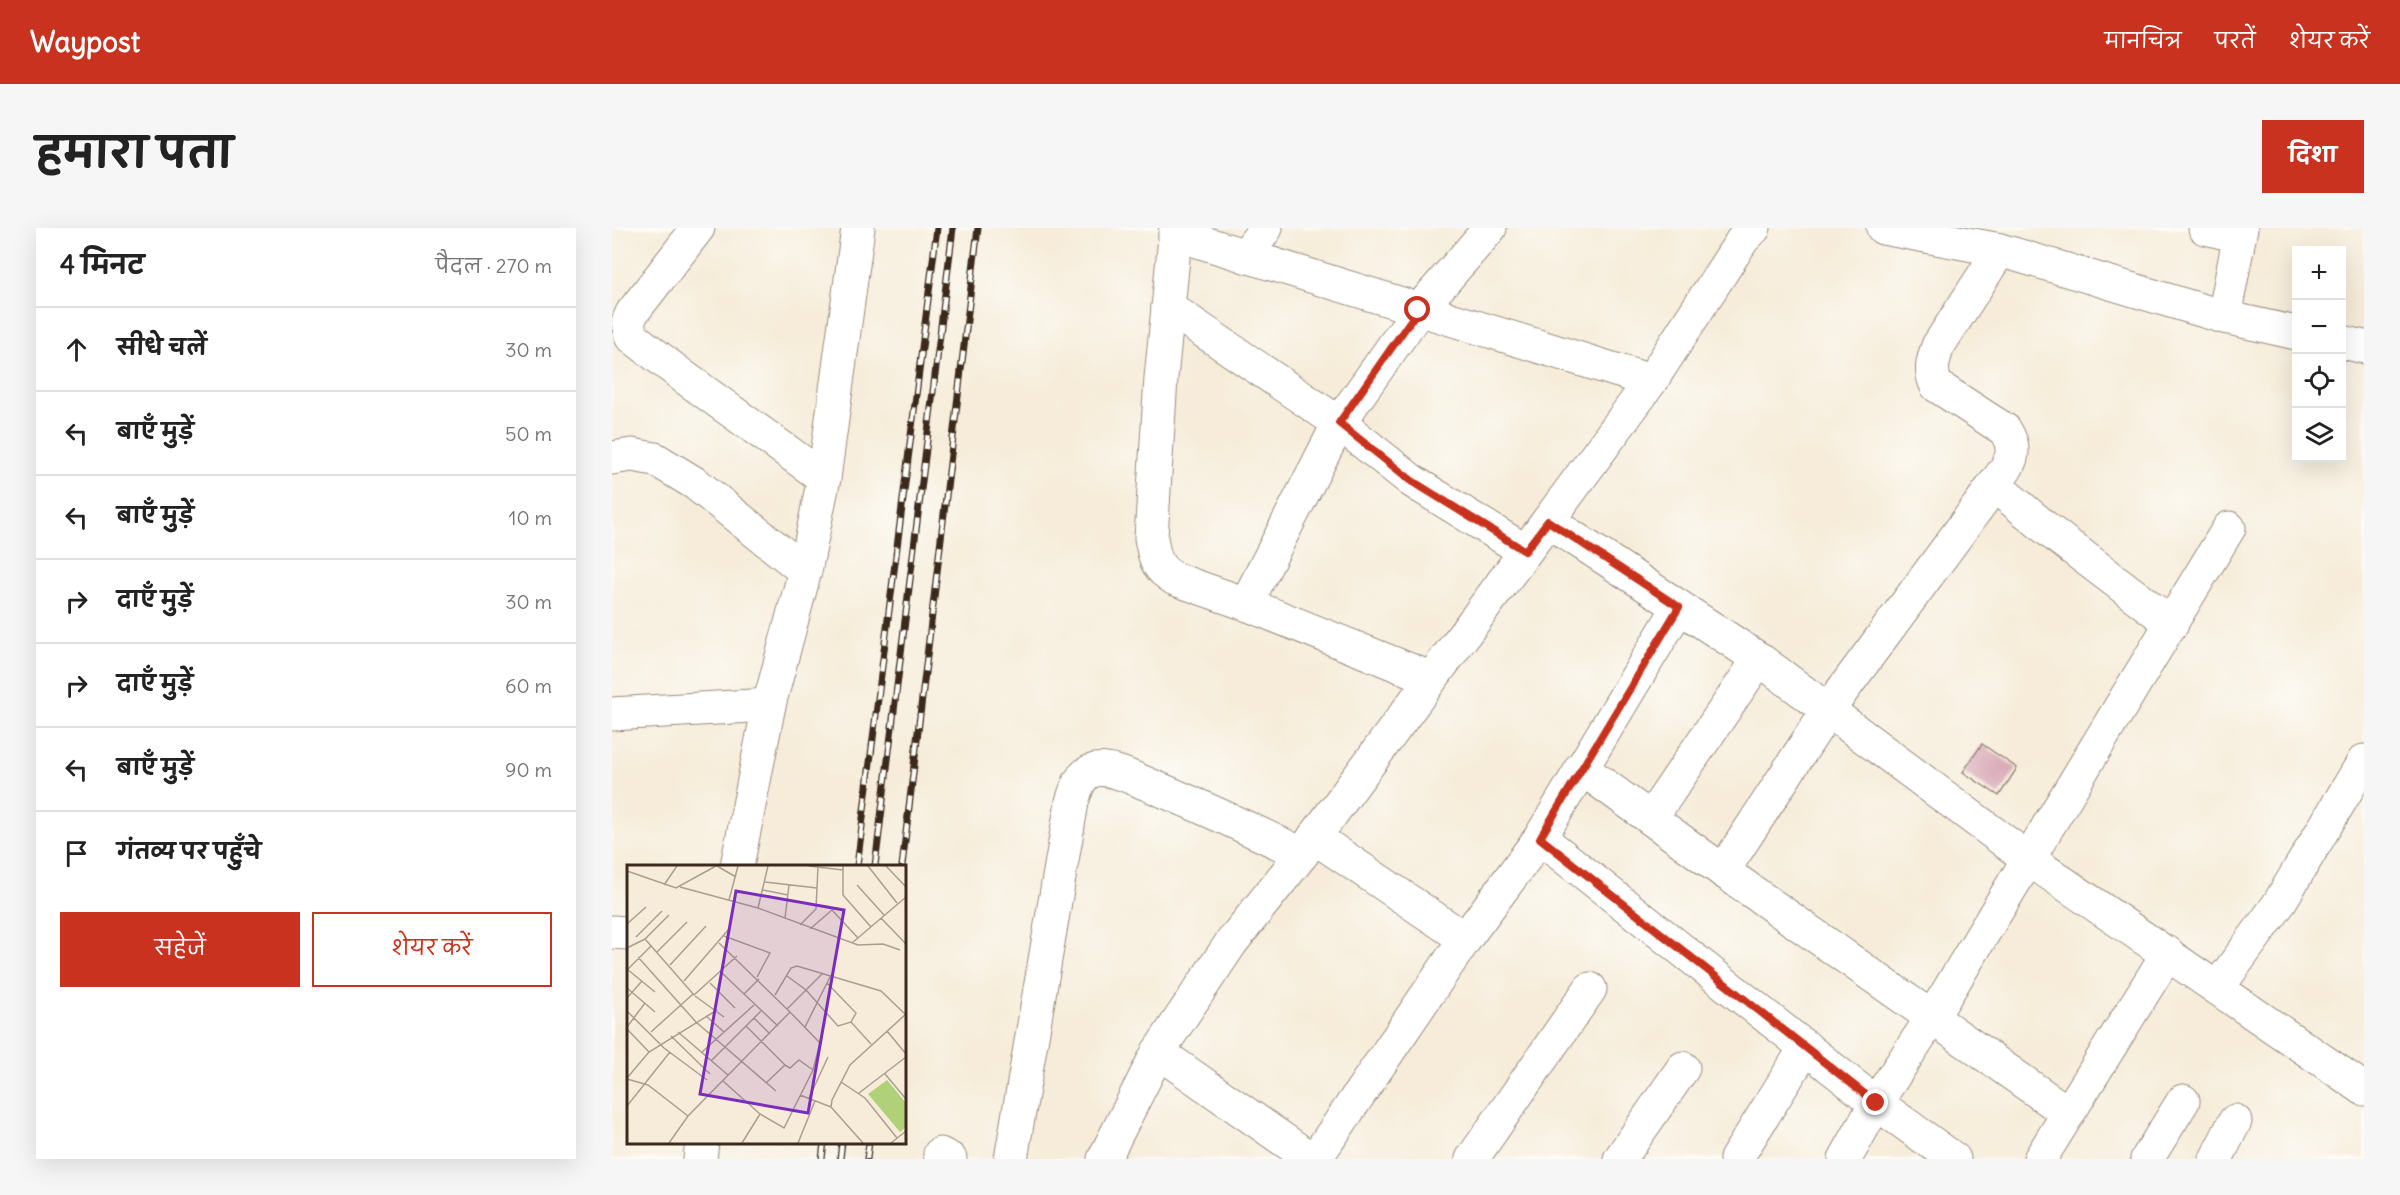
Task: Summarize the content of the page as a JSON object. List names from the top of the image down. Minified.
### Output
{"page":{"header":"Waypost","nav":["मानचित्र","परतें","शेयर करें"],"title":"हमारा पता","buttons":["दिशा",["सहेजें","शेयर करें"]],"heading":["4 मिनट","पैदल · 270 m"],"map_buttons":["+","−"],"list":[["सीधे चलें","30 m"],["बाएँ मुड़ें","50 m"],["बाएँ मुड़ें","10 m"],["दाएँ मुड़ें","30 m"],["दाएँ मुड़ें","60 m"],["बाएँ मुड़ें","90 m"],"गंतव्य पर पहुँचे"]}}
